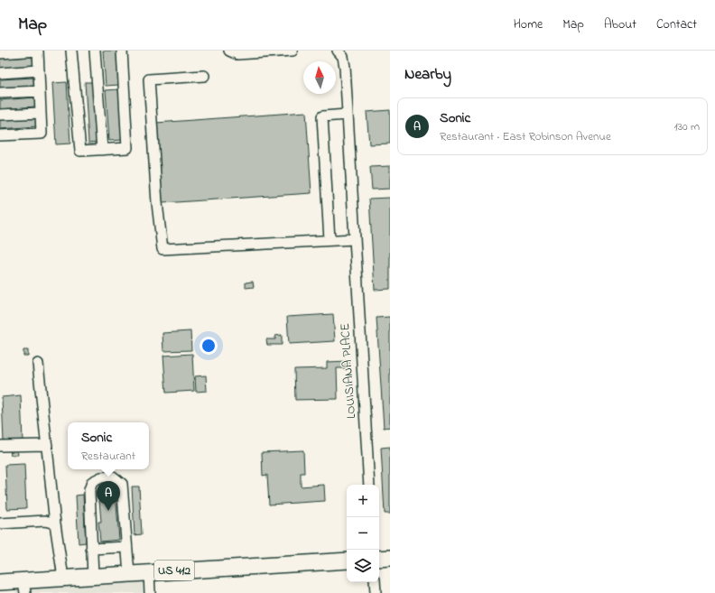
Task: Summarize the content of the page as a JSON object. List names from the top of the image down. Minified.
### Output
{"streets":{"highway":["US 412"],"street":["LOUISIANA PLACE"]},"north":"top","page":{"header":"Map","nav":["Home","Map","About","Contact"],"heading":"Nearby","list":[{"mark":"A","name":"Sonic","note":"Restaurant · East Robinson Avenue","value":"130 m"}],"popup":["Sonic","Restaurant"],"pins":"A","map_buttons":["+","−"]}}
